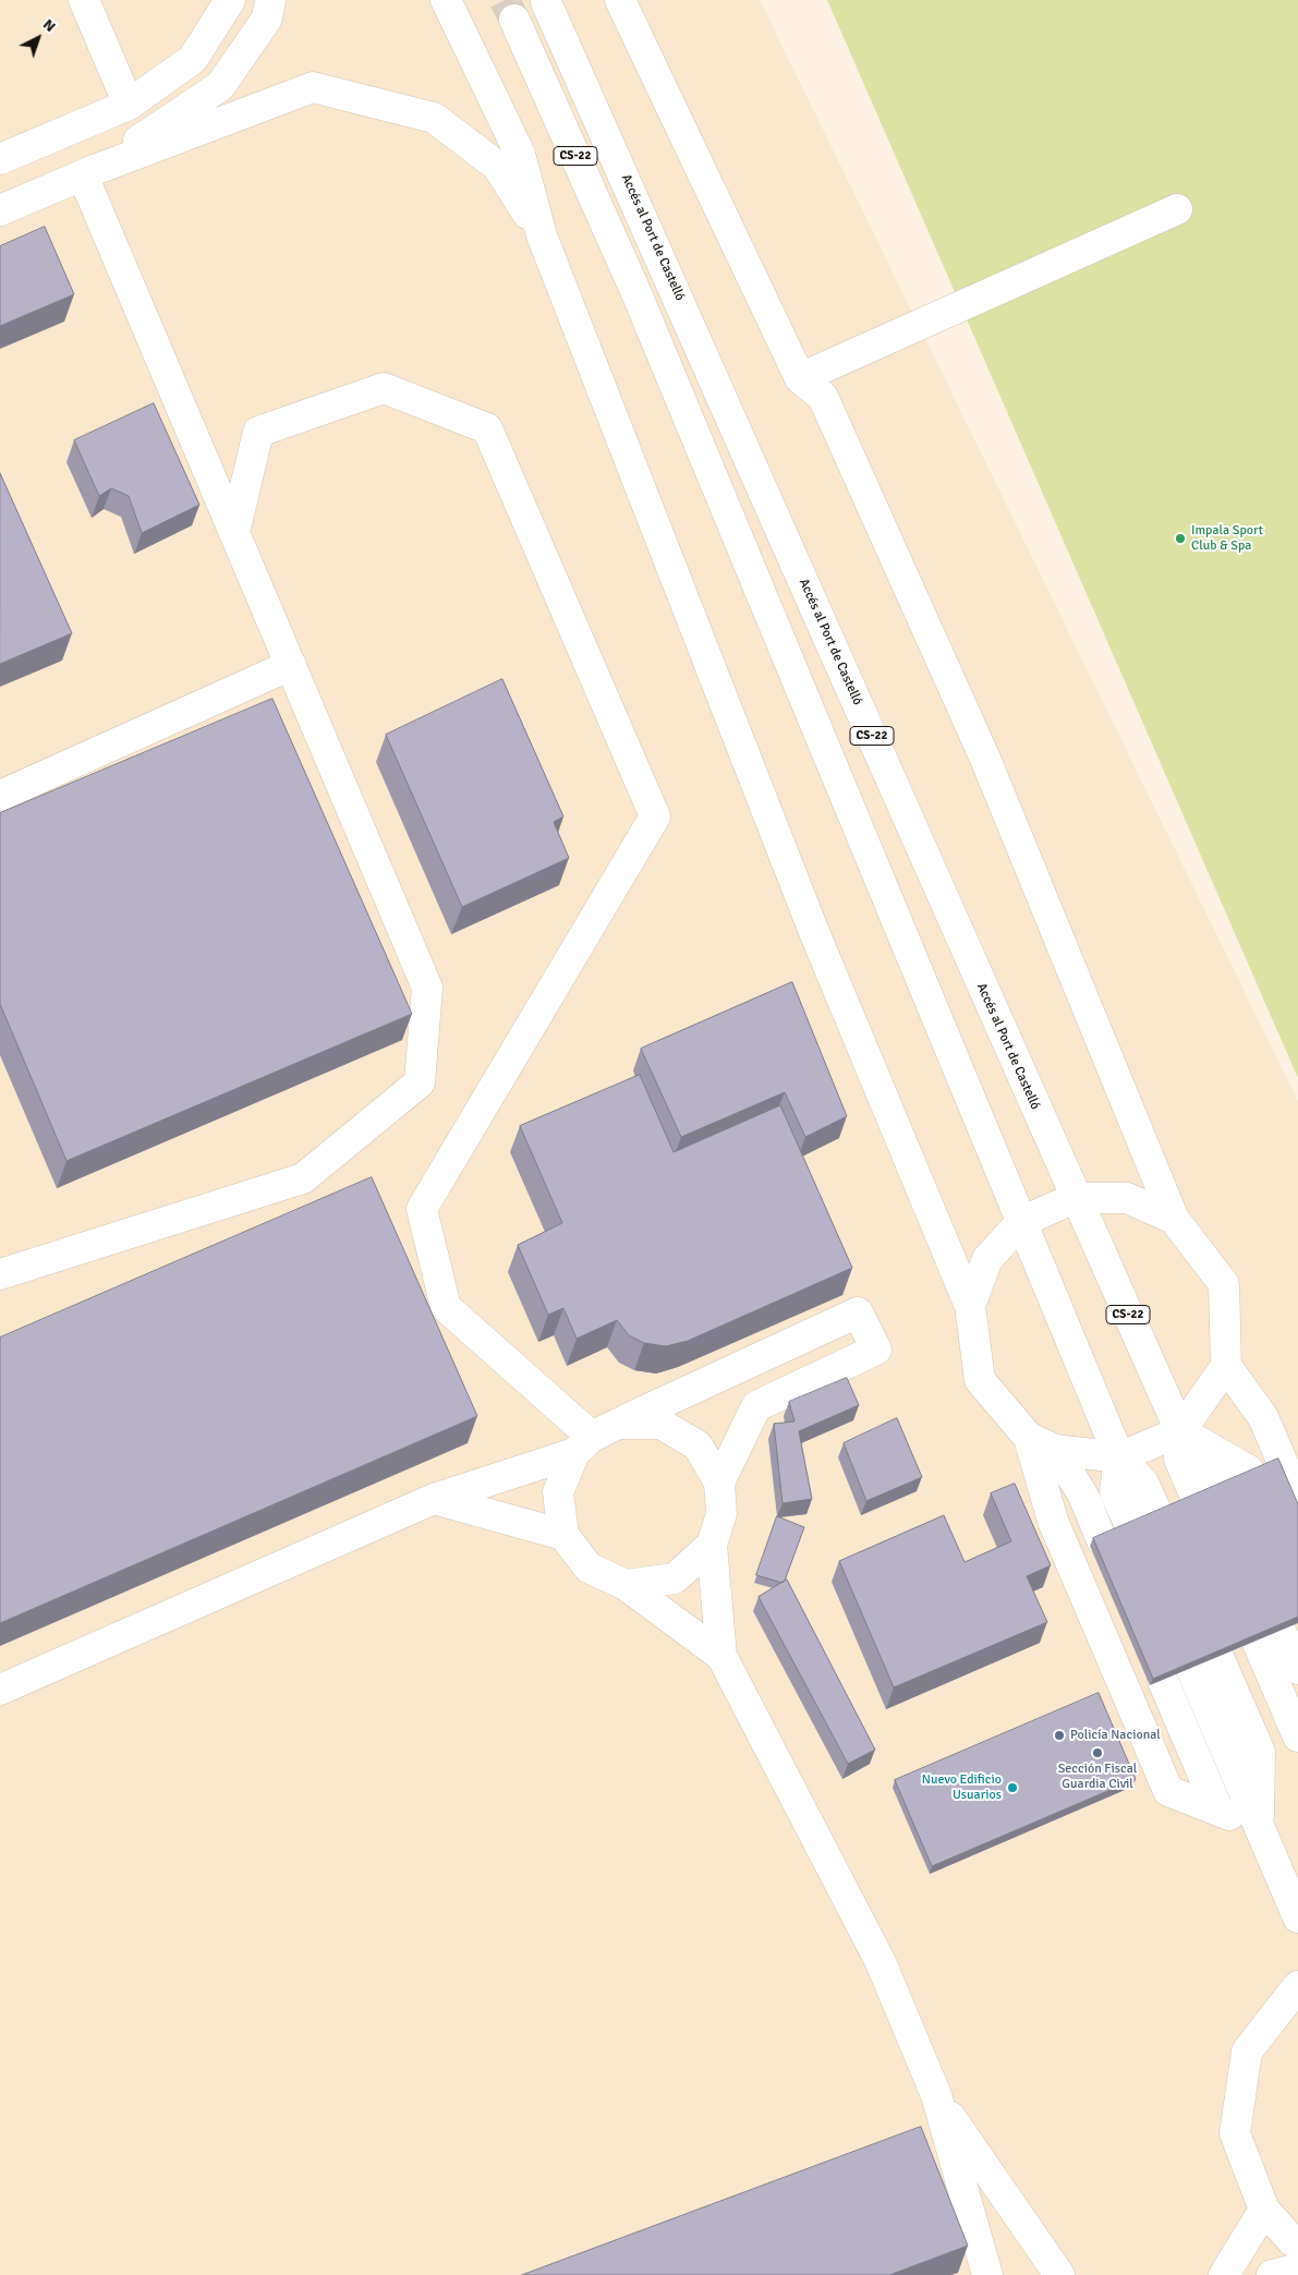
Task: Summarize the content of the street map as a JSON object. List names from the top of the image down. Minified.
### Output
{"streets":{"main road":["CS-22","Accés al Port de Castelló"]},"places":["Impala Sport Club & Spa","Policía Nacional","Sección Fiscal Guardia Civil","Nuevo Edificio Usuarios"],"north":"top right"}
